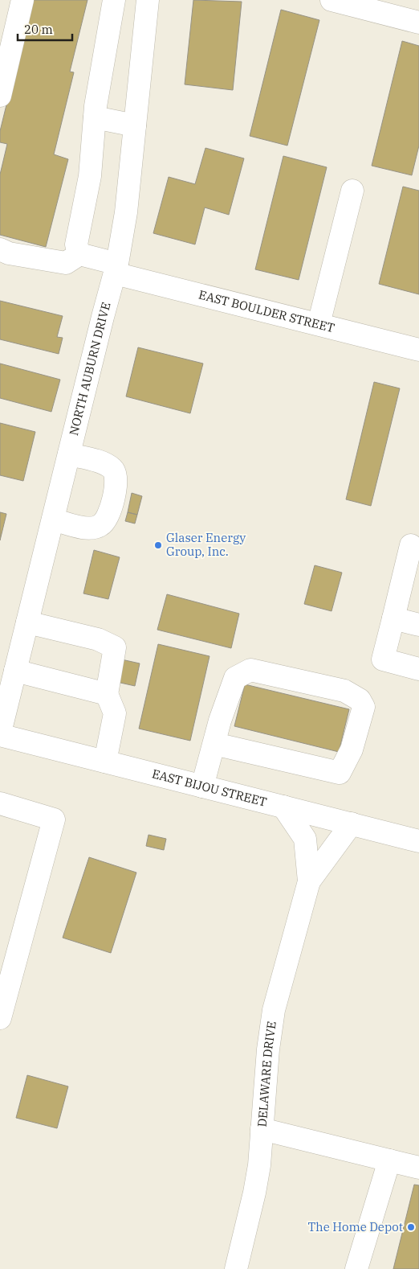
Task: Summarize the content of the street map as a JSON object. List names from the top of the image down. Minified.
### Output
{"streets":{"street":["EAST BOULDER STREET","NORTH AUBURN DRIVE","EAST BIJOU STREET","DELAWARE DRIVE"]},"crossings":[["EAST BOULDER STREET","NORTH AUBURN DRIVE"],["NORTH AUBURN DRIVE","EAST BIJOU STREET"],["EAST BIJOU STREET","DELAWARE DRIVE"]],"places":["Glaser Energy Group, Inc.","The Home Depot"],"scale_bar":"20 m"}
